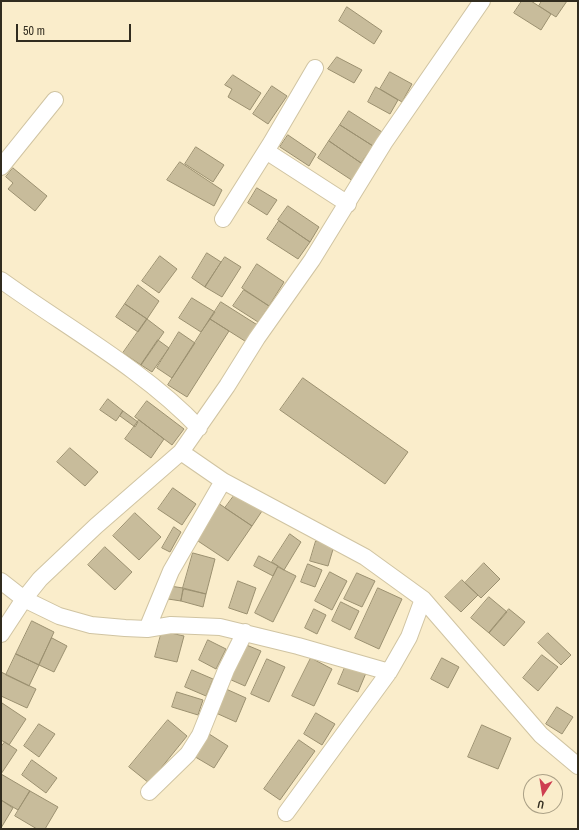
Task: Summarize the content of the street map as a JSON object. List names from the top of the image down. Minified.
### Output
{"scale_bar":"50 m","north":"bottom"}
